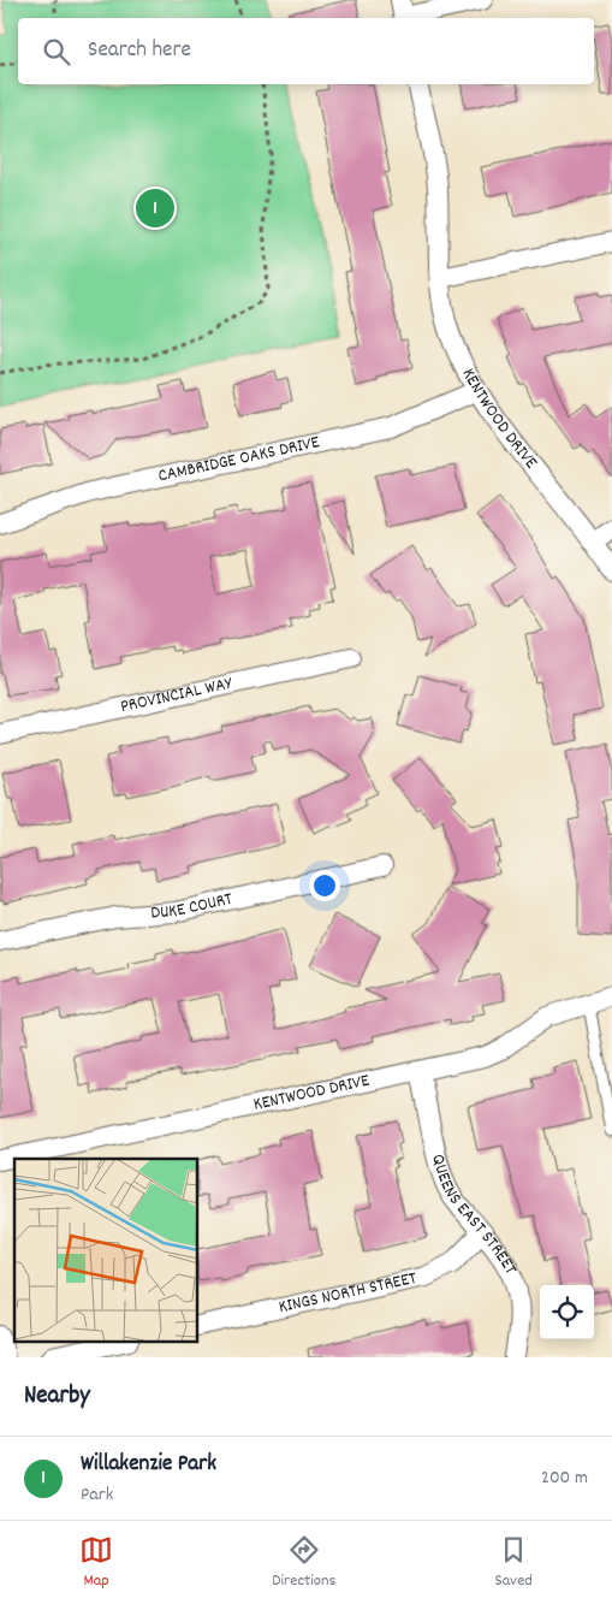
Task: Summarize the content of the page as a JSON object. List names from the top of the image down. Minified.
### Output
{"streets":{"street":["KENTWOOD DRIVE","CAMBRIDGE OAKS DRIVE","PROVINCIAL WAY","DUKE COURT","QUEENS EAST STREET","KINGS NORTH STREET"]},"crossings":[["KENTWOOD DRIVE","CAMBRIDGE OAKS DRIVE"],["KENTWOOD DRIVE","QUEENS EAST STREET"],["QUEENS EAST STREET","KINGS NORTH STREET"]],"page":{"search":"Search here","pins":"1","heading":"Nearby","list":[{"mark":"1","name":"Willakenzie Park","note":"Park","value":"200 m"}],"nav":["Map","Directions","Saved"]}}
